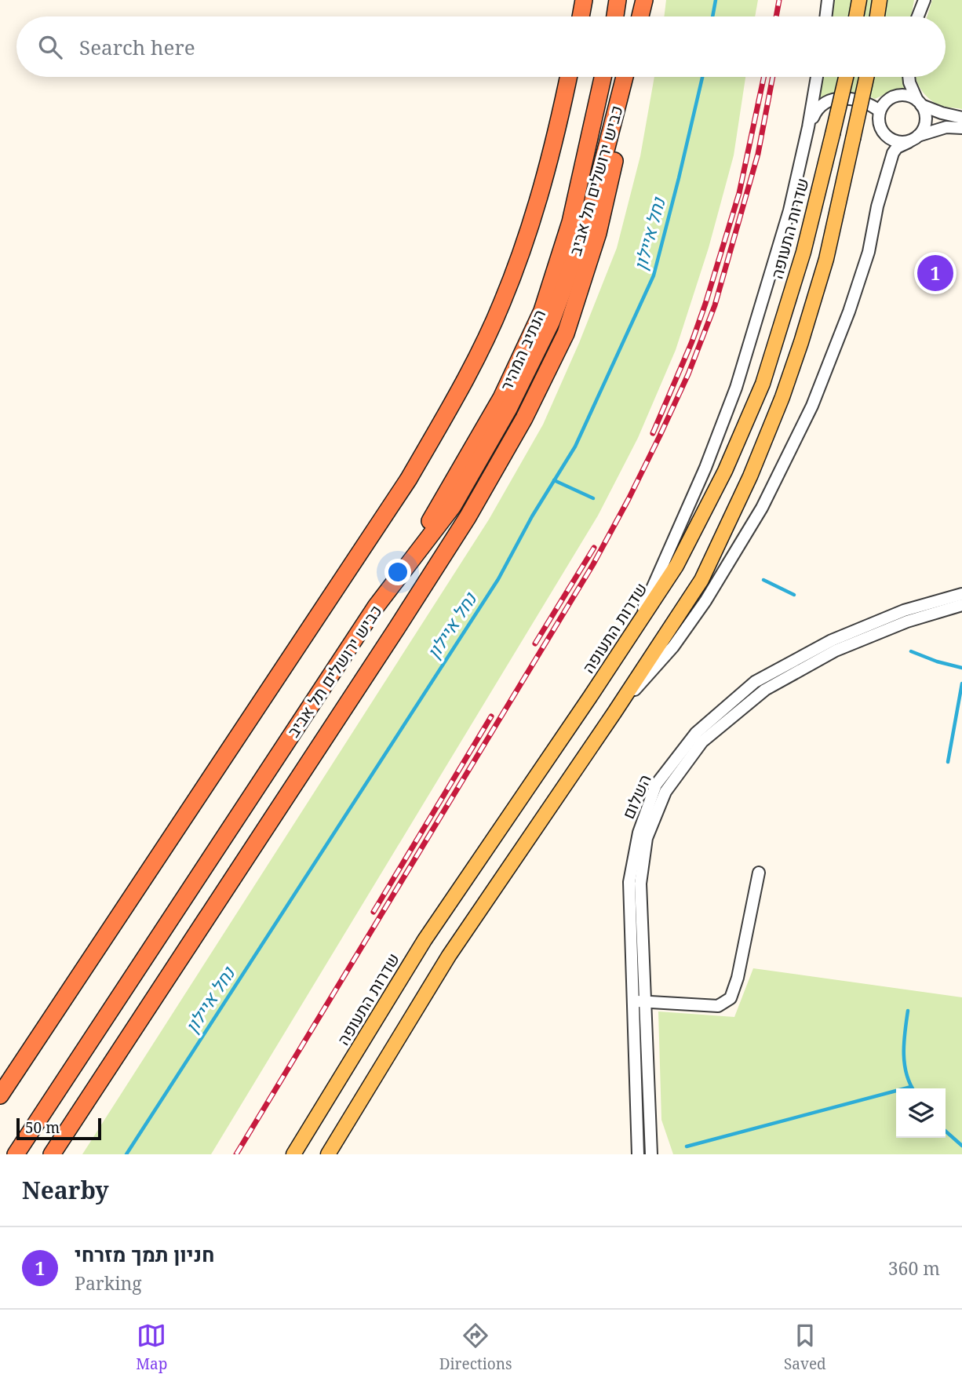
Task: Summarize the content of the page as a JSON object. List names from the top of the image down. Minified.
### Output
{"streets":{"highway":["כביש ירושלים תל אביב","הנתיב המהיר"],"main road":["שדרות התעופה"],"street":["השלום"]},"crossings":[["כביש ירושלים תל אביב","הנתיב המהיר"]],"water":["נחל איילון"],"scale_bar":"50 m","page":{"search":"Search here","pins":"1","scale":"50 m","heading":"Nearby","list":[{"mark":"1","name":"חניון תמך מזרחי","note":"Parking","value":"360 m"}],"nav":["Map","Directions","Saved"]}}
